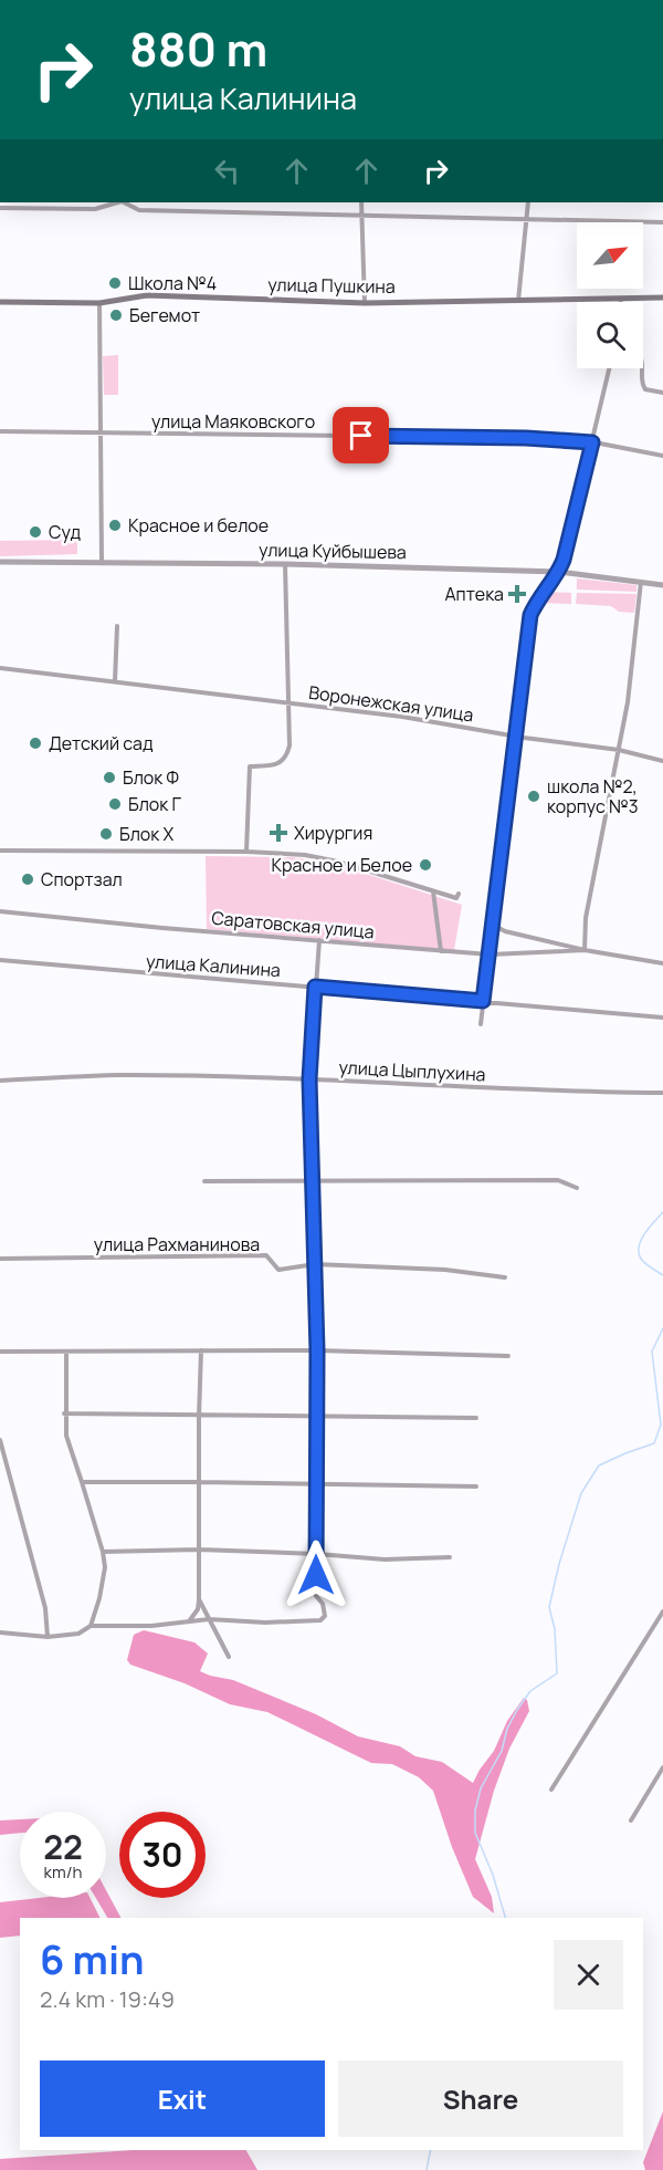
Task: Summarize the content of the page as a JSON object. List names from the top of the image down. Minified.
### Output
{"streets":{"main road":["улица Пушкина"],"street":["улица Маяковского","улица Куйбышева","Воронежская улица","Саратовская улица","улица Калинина","улица Цыплухина","улица Рахманинова"]},"places":{"other":["Школа №4","Бегемот","Красное и белое","Суд","Детский сад","Блок Ф","школа №2, корпус №3","Блок Г","Блок Х","Красное и Белое","Спортзал"],"health":["Аптека","Хирургия"]},"north":"top right","page":{"turn":["880 m","улица Калинина"],"speed":"22 km/h","limit":"30","heading":["6 min","2.4 km · 19:49"],"buttons":["Exit","Share"]}}
